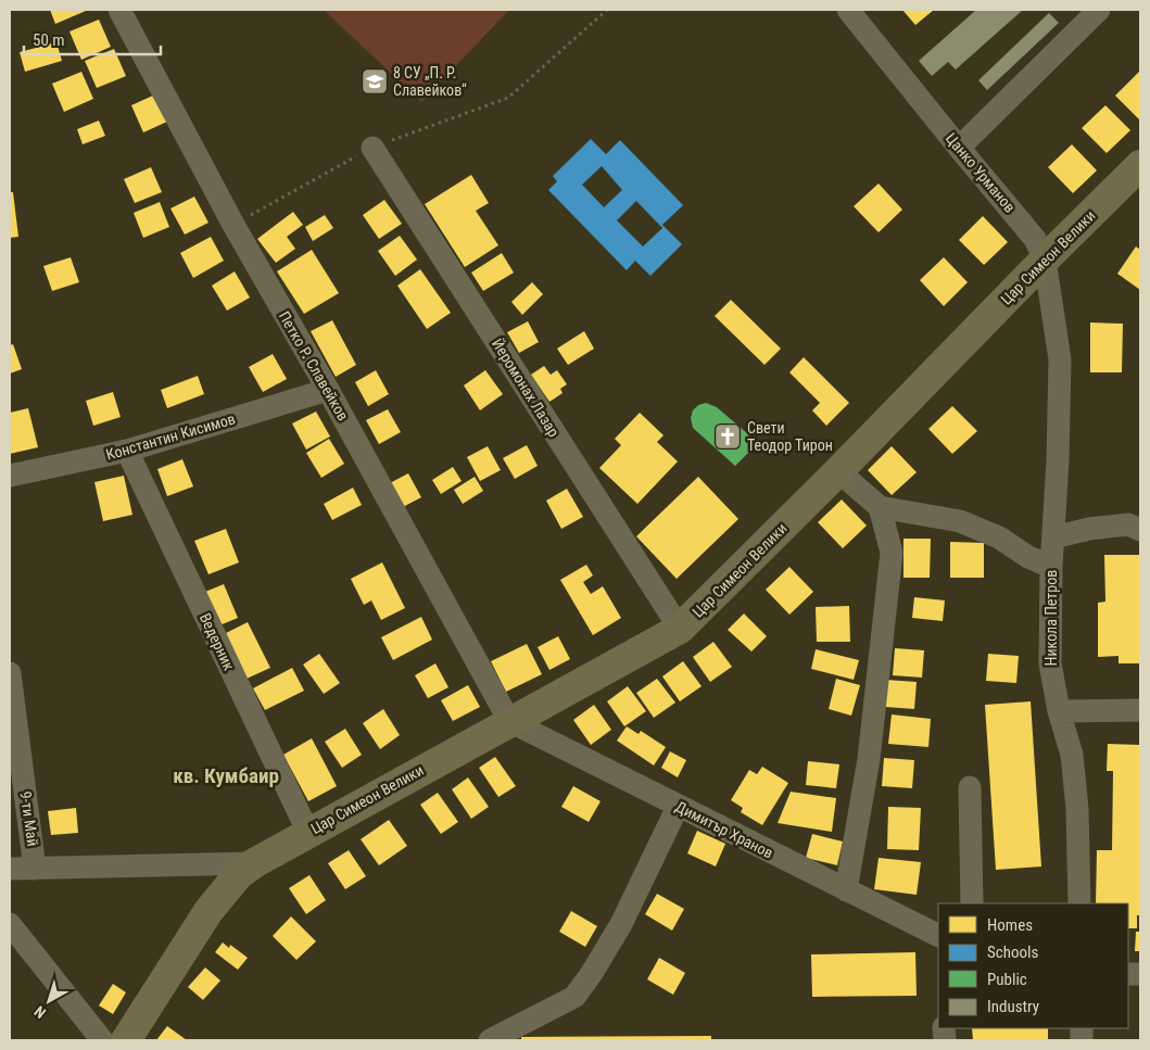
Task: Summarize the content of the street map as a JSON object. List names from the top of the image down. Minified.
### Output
{"streets":{"main road":["Цар Симеон Велики"],"street":["Цанко Урманов","Петко Р. Славейков","Йеромонах Лазар","Константин Кисимов","Никола Петров","Ведерник","9-ти Май","Димитър Хранов"]},"crossings":[["Цанко Урманов","Цар Симеон Велики"],["Цанко Урманов","Никола Петров"],["Цар Симеон Велики","Петко Р. Славейков"],["Цар Симеон Велики","Йеромонах Лазар"],["Цар Симеон Велики","Ведерник"],["Цар Симеон Велики","9-ти Май"],["Цар Симеон Велики","Димитър Хранов"],["Петко Р. Славейков","Константин Кисимов"],["Петко Р. Славейков","Димитър Хранов"],["Константин Кисимов","Ведерник"]],"districts":["кв. Кумбаир"],"places":{"school or university":["8 СУ „П. Р. Славейков“"],"church":["Свети Теодор Тирон"]},"legend":["Homes","Schools","Public","Industry"],"scale_bar":"50 m","north":"bottom left"}
